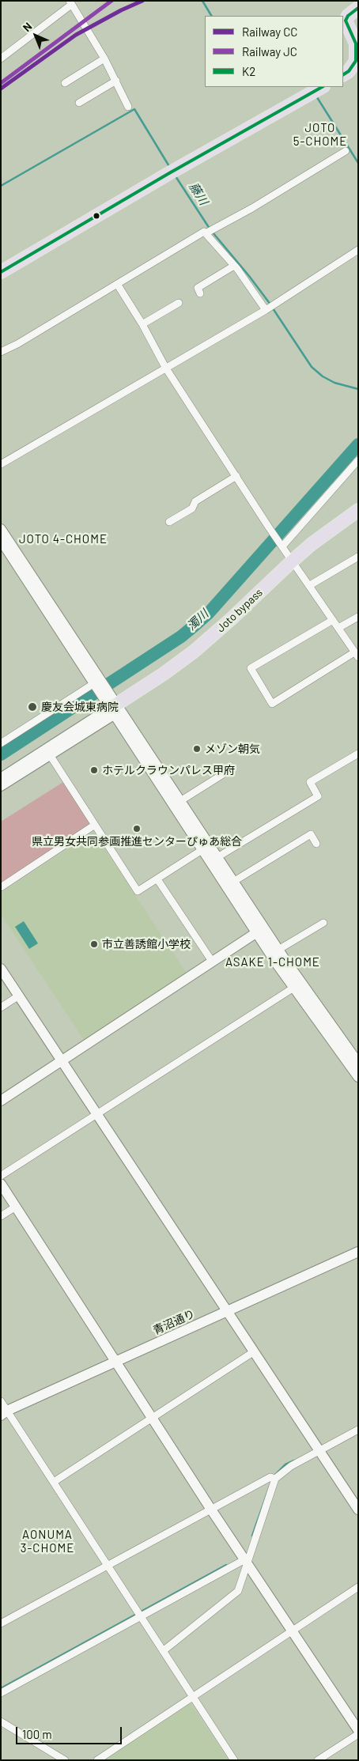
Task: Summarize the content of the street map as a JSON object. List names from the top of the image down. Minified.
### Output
{"streets":{"highway":["Joto bypass"],"street":["青沼通り"]},"districts":["JOTO 5-CHOME","JOTO 4-CHOME","ASAKE 1-CHOME","AONUMA 3-CHOME"],"water":["藤川","濁川"],"places":["慶友会城東病院","メゾン朝気","ホテルクラウンパレス甲府","県立男女共同参画推進センターぴゅあ総合","市立善誘館小学校"],"lines":["rail line CC","rail line JC","transit line K2"],"legend":["Railway CC","Railway JC","K2"],"scale_bar":"100 m","north":"top left"}
